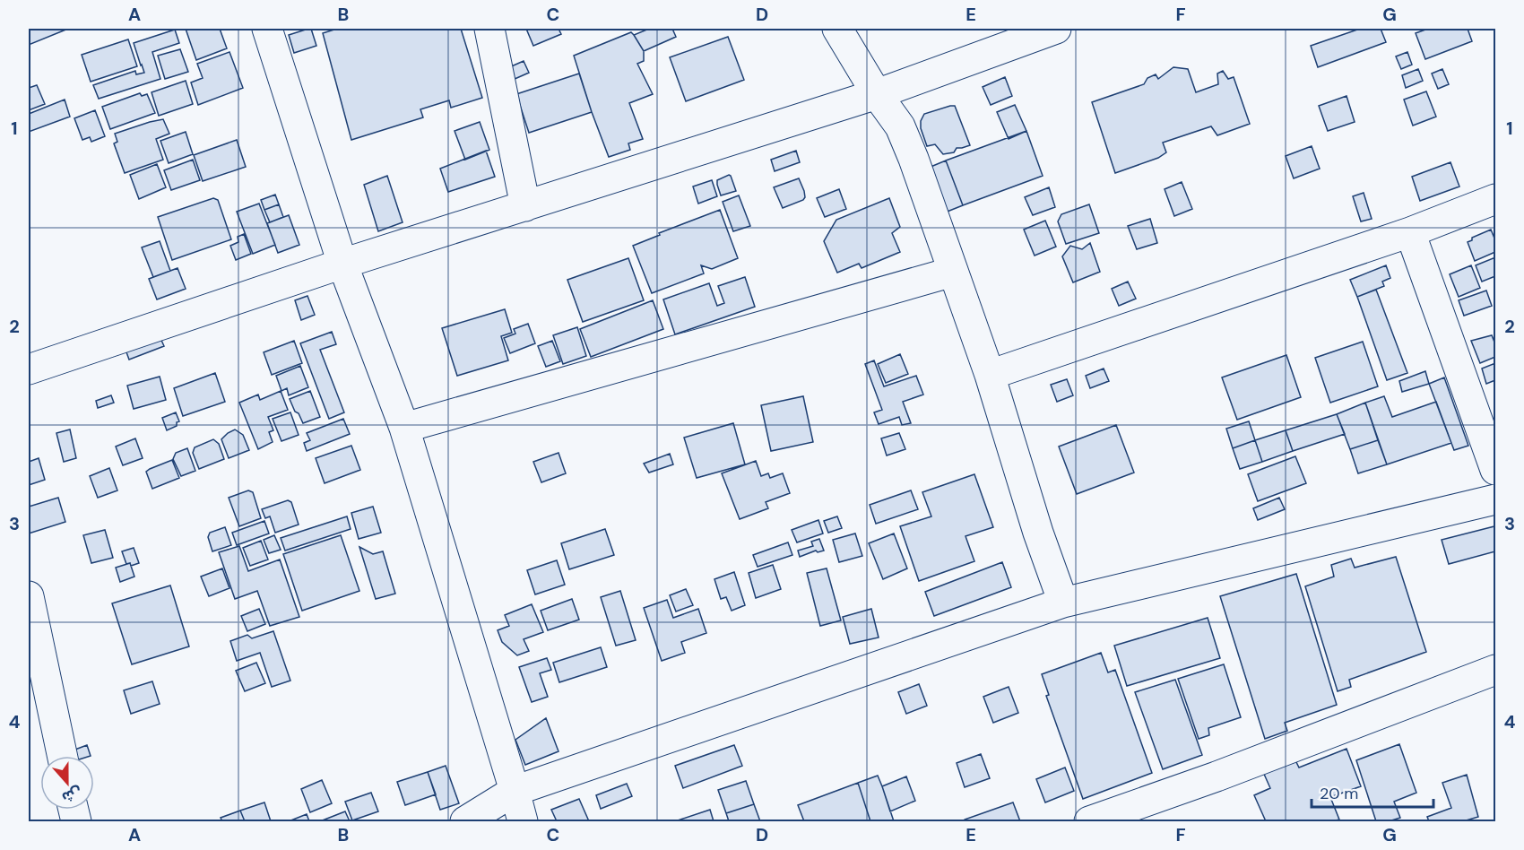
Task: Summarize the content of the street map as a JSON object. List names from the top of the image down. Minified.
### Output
{"scale_bar":"20 m","north":"bottom","grid":{"columns":["A","B","C","D","E","F","G"],"rows":["1","2","3","4"]}}
